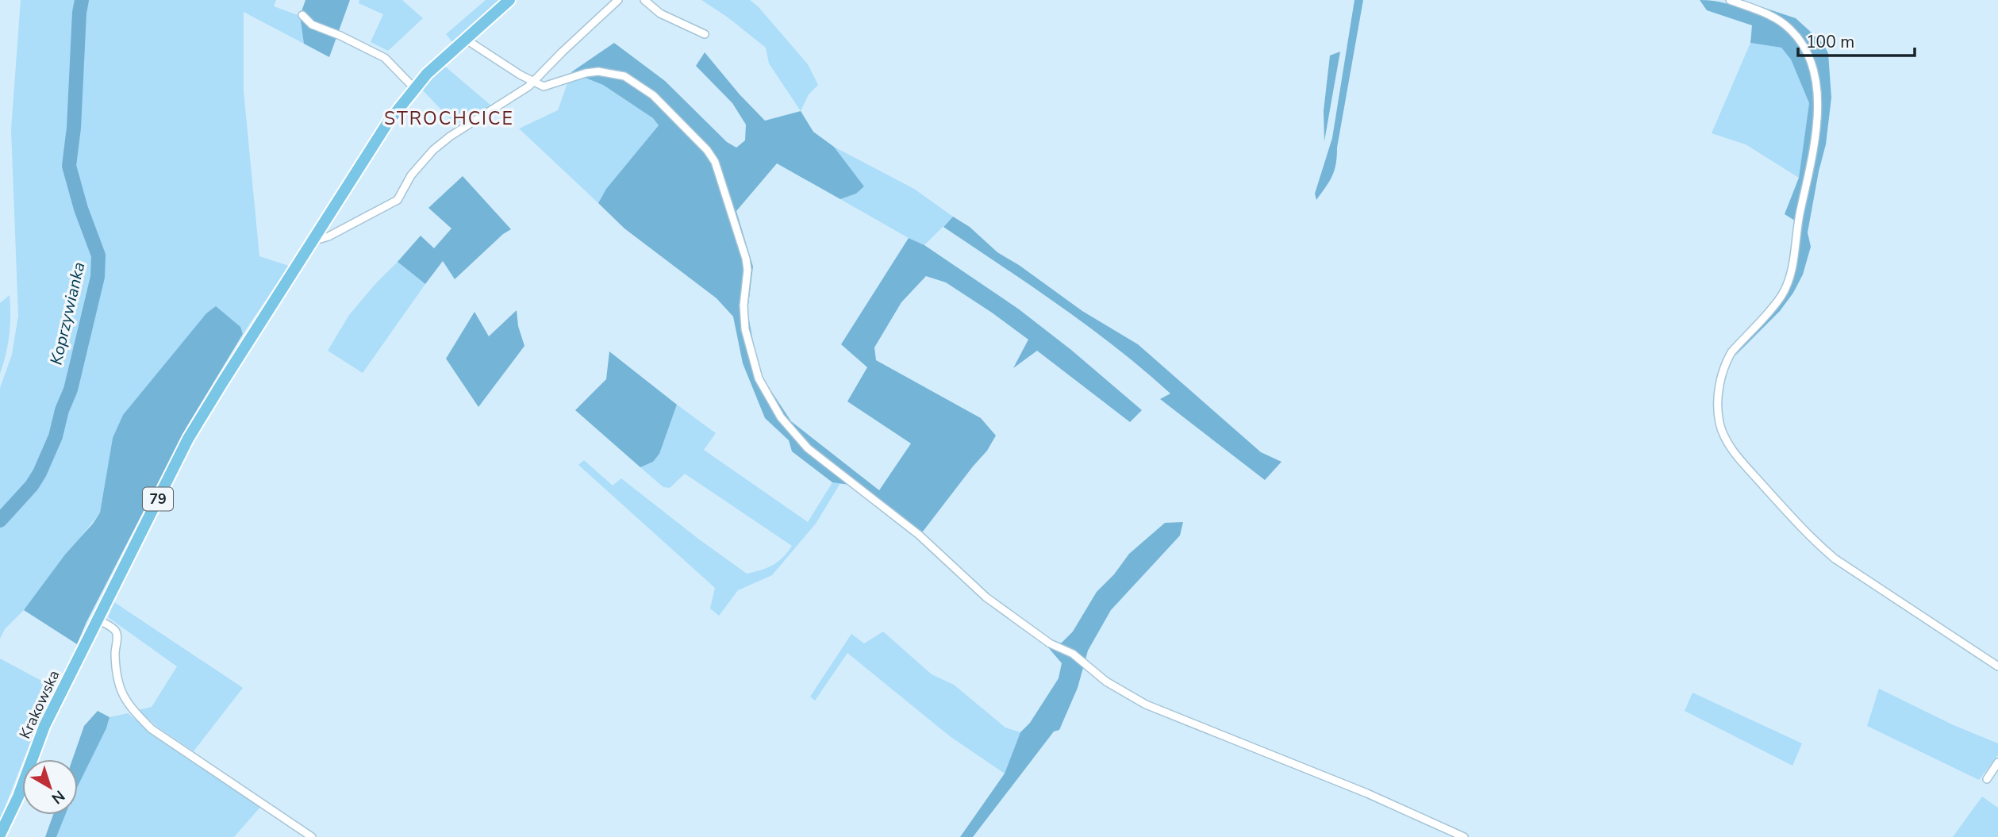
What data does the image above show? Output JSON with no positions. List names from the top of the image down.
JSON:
{
  "streets": {
    "main road": ["79", "Krakowska"]
  },
  "crossings": [
    ["79", "Krakowska"]
  ],
  "districts": ["STROCHCICE"],
  "water": ["Koprzywianka"],
  "scale_bar": "100 m",
  "north": "bottom right"
}
